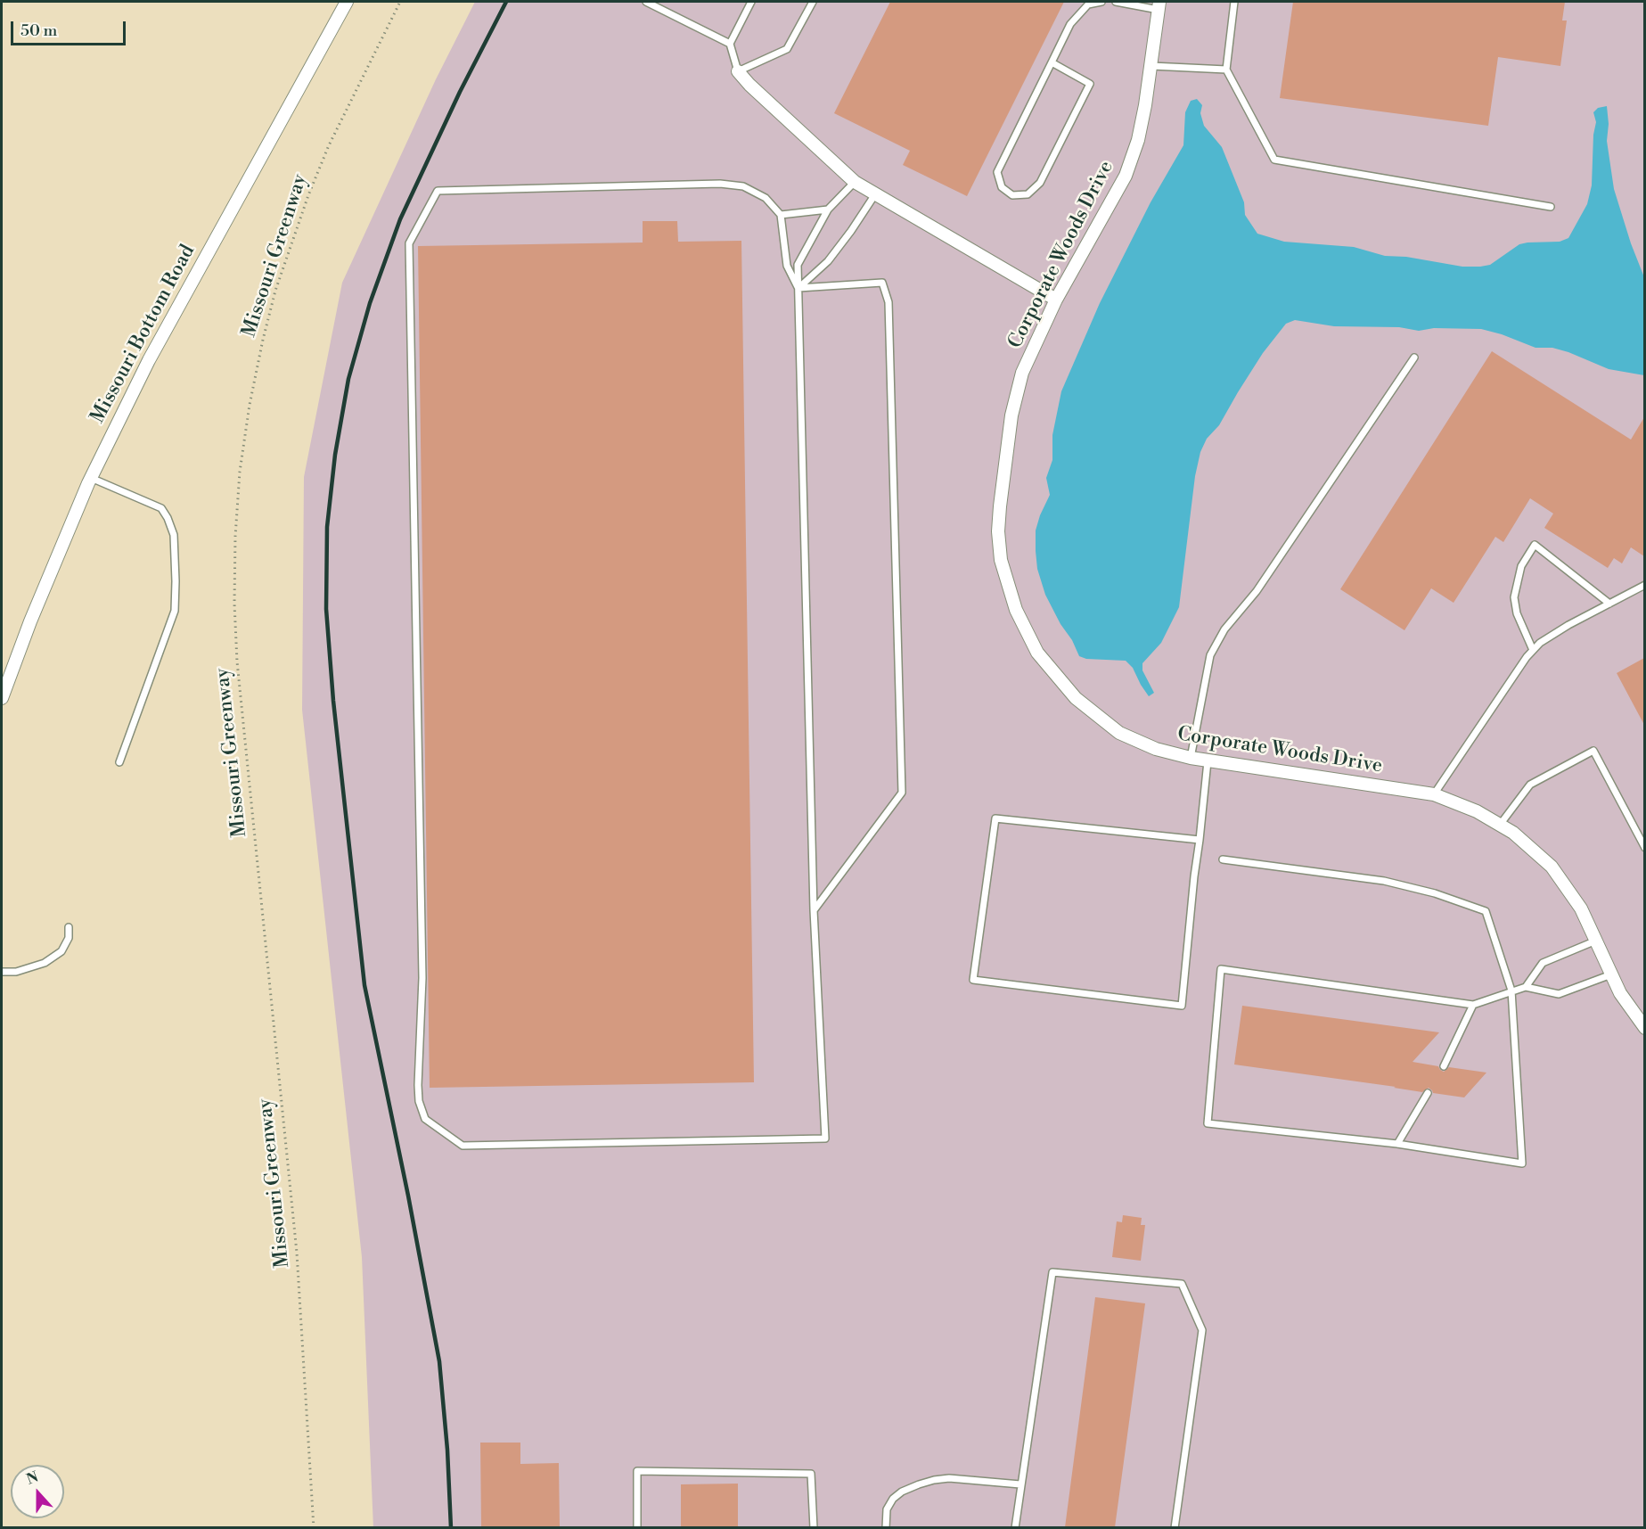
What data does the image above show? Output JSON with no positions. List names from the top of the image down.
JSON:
{
  "streets": {
    "street": ["Corporate Woods Drive", "Missouri Bottom Road"],
    "path": ["Missouri Greenway"]
  },
  "scale_bar": "50 m",
  "north": "top"
}
